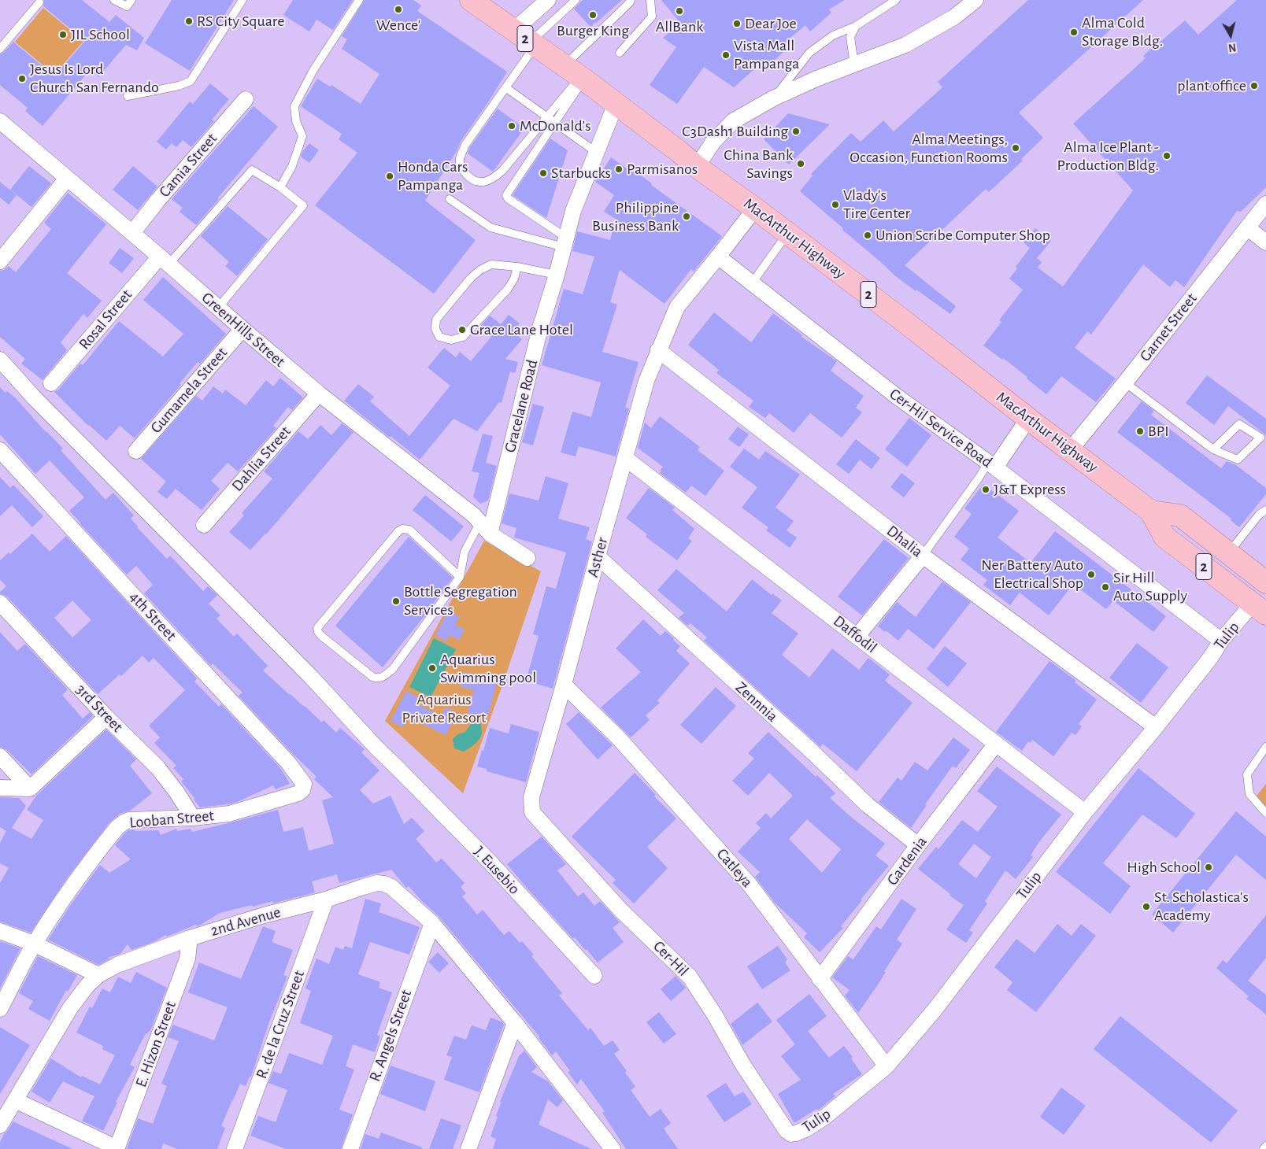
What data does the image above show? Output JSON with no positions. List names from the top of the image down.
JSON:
{
  "streets": {
    "highway": ["2", "MacArthur Highway"],
    "street": [
      "Camia Street",
      "Rosal Street",
      "Garnet Street",
      "GreenHills Street",
      "Gumamela Street",
      "Gracelane Road",
      "Cer-Hil Service Road",
      "Dahlia Street",
      "Dhalia",
      "Asther",
      "4th Street",
      "Daffodil",
      "Tulip",
      "Zennnia",
      "3rd Street",
      "Looban Street",
      "Gardenia",
      "Catleya",
      "J. Eusebio",
      "2nd Avenue",
      "Cer-Hil",
      "R. de la Cruz Street",
      "R. Angels Street",
      "E. Hizon Street"
    ]
  },
  "crossings": [
    ["Camia Street", "GreenHills Street"],
    ["MacArthur Highway", "Garnet Street"],
    ["MacArthur Highway", "Gracelane Road"],
    ["MacArthur Highway", "Asther"],
    ["MacArthur Highway", "Tulip"],
    ["Rosal Street", "GreenHills Street"],
    ["GreenHills Street", "Gumamela Street"],
    ["GreenHills Street", "Gracelane Road"],
    ["GreenHills Street", "Dahlia Street"],
    ["Cer-Hil Service Road", "Asther"],
    ["Cer-Hil Service Road", "Tulip"],
    ["Dhalia", "Asther"],
    ["Dhalia", "Tulip"],
    ["Asther", "Daffodil"],
    ["Asther", "Zennnia"],
    ["Asther", "Catleya"],
    ["Asther", "Cer-Hil"],
    ["4th Street", "Looban Street"],
    ["Daffodil", "Tulip"],
    ["Daffodil", "Gardenia"],
    ["Tulip", "Catleya"],
    ["Tulip", "Cer-Hil"],
    ["Zennnia", "Gardenia"],
    ["3rd Street", "Looban Street"],
    ["Gardenia", "Catleya"],
    ["2nd Avenue", "R. de la Cruz Street"],
    ["2nd Avenue", "R. Angels Street"],
    ["2nd Avenue", "E. Hizon Street"]
  ],
  "parks": ["Aquarius Private Resort"],
  "places": [
    "Wence'",
    "AllBank",
    "Burger King",
    "RS City Square",
    "Dear Joe",
    "Alma Cold Storage Bldg.",
    "JIL School",
    "Vista Mall Pampanga",
    "Jesus Is Lord Church San Fernando",
    "plant office",
    "McDonald's",
    "C3Dash1 Building",
    "Alma Meetings, Occasion, Function Rooms",
    "Alma Ice Plant - Production Bldg.",
    "China Bank Savings",
    "Parmisanos",
    "Starbucks",
    "Honda Cars Pampanga",
    "Vlady's Tire Center",
    "Philippine Business Bank",
    "Union Scribe Computer Shop",
    "Grace Lane Hotel",
    "BPI",
    "J&T Express",
    "Ner Battery Auto Electrical Shop",
    "Sir Hill Auto Supply",
    "Bottle Segregation Services",
    "Aquarius Swimming pool",
    "High School",
    "St. Scholastica's Academy"
  ],
  "north": "bottom"
}
